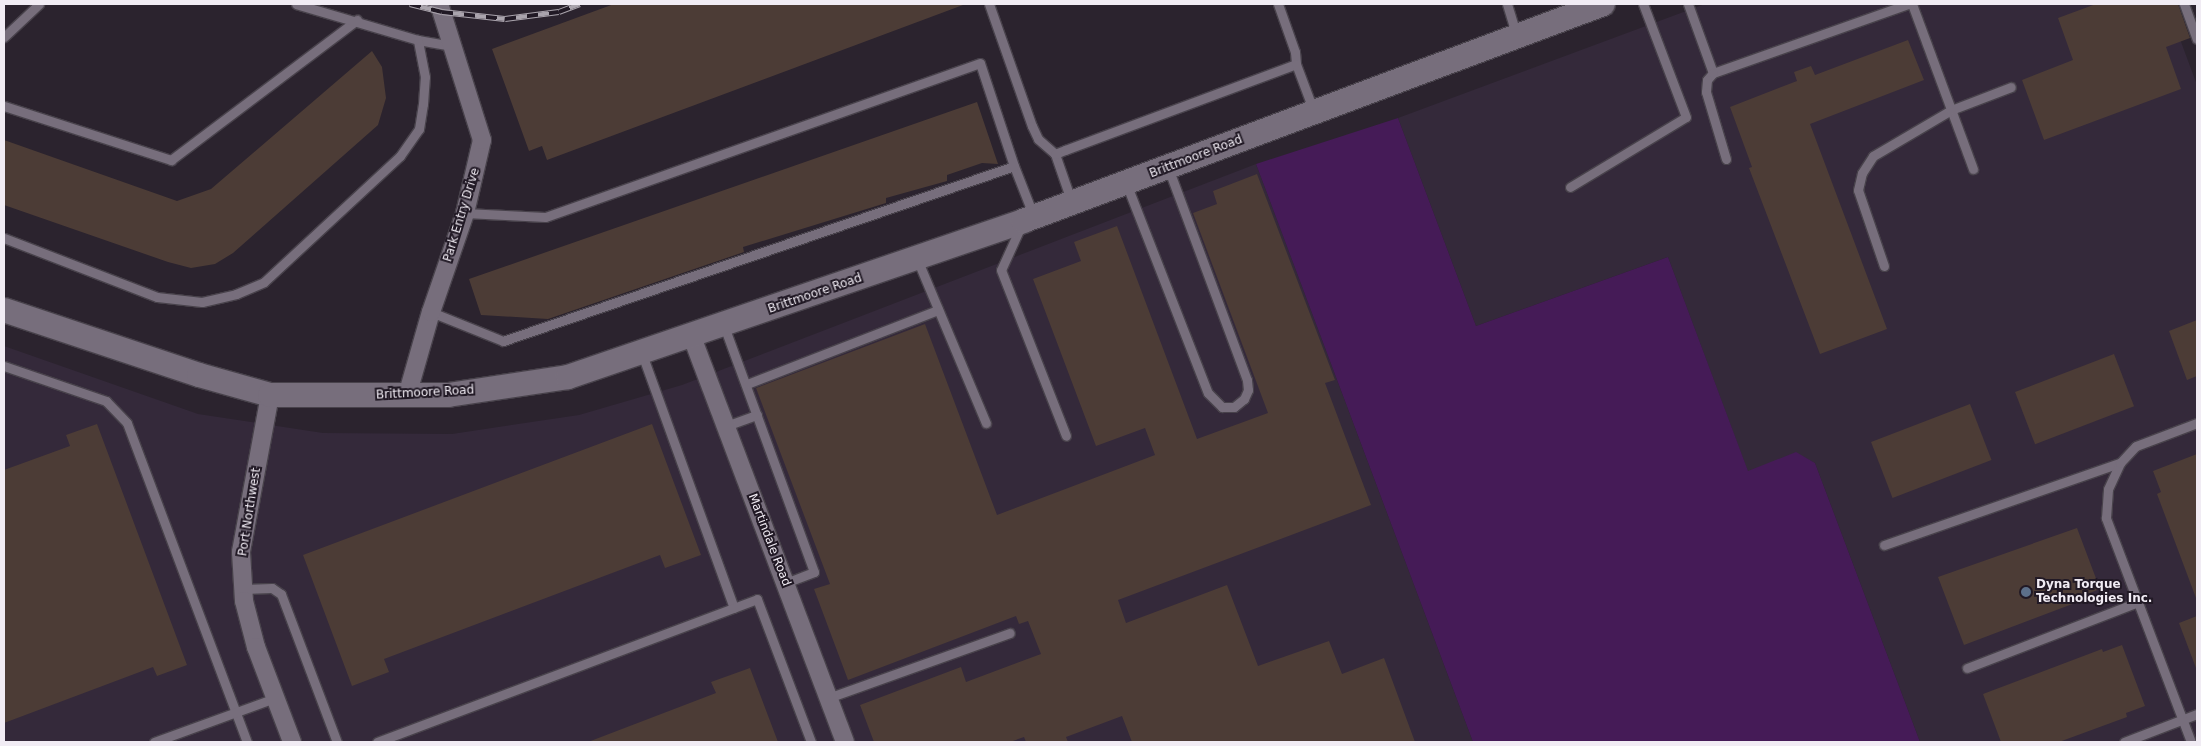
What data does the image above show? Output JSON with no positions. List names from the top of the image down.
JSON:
{
  "streets": {
    "main road": ["Brittmoore Road"],
    "street": ["Park Entry Drive", "Port Northwest", "Martindale Road"]
  },
  "crossings": [
    ["Brittmoore Road", "Park Entry Drive"],
    ["Brittmoore Road", "Port Northwest"],
    ["Brittmoore Road", "Martindale Road"]
  ],
  "places": ["Dyna Torque Technologies Inc."]
}
